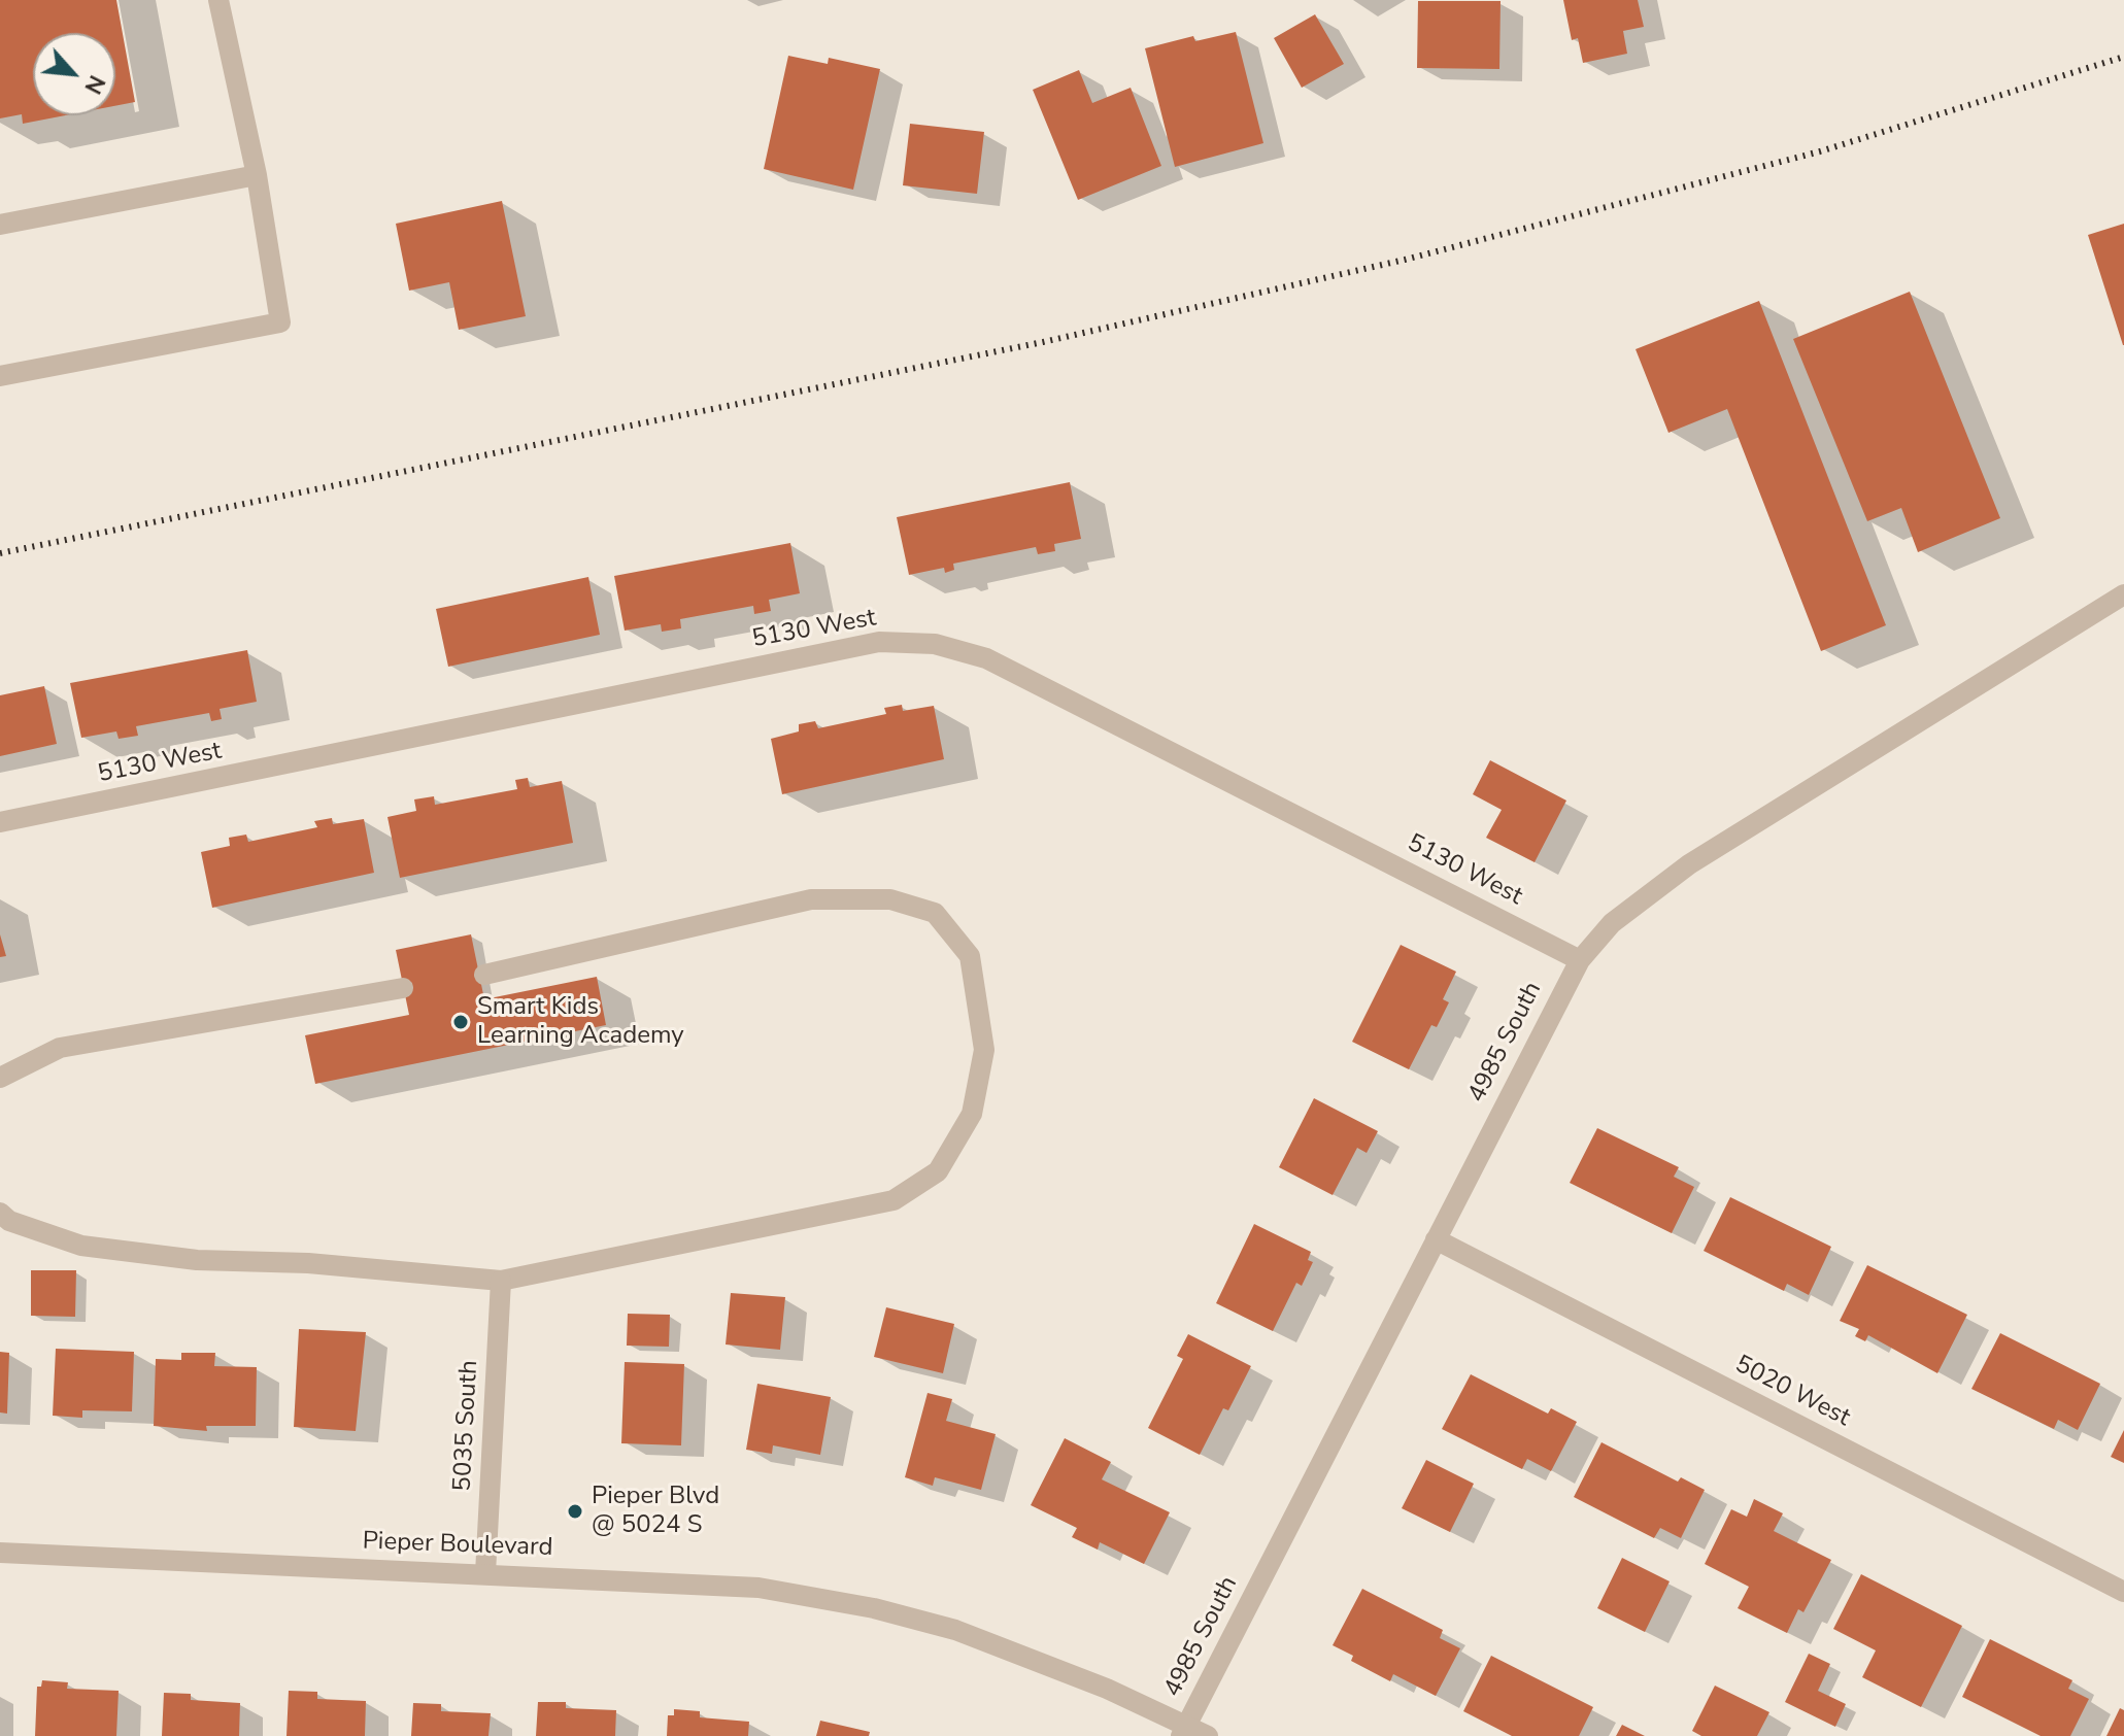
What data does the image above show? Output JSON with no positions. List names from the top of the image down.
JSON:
{
  "streets": {
    "street": [
      "5130 West",
      "4985 South",
      "5020 West",
      "5035 South",
      "Pieper Boulevard"
    ]
  },
  "crossings": [
    ["5130 West", "4985 South"],
    ["4985 South", "5020 West"],
    ["4985 South", "Pieper Boulevard"],
    ["5035 South", "Pieper Boulevard"]
  ],
  "places": ["Smart Kids Learning Academy", "Pieper Blvd @ 5024 S"],
  "north": "bottom right"
}
